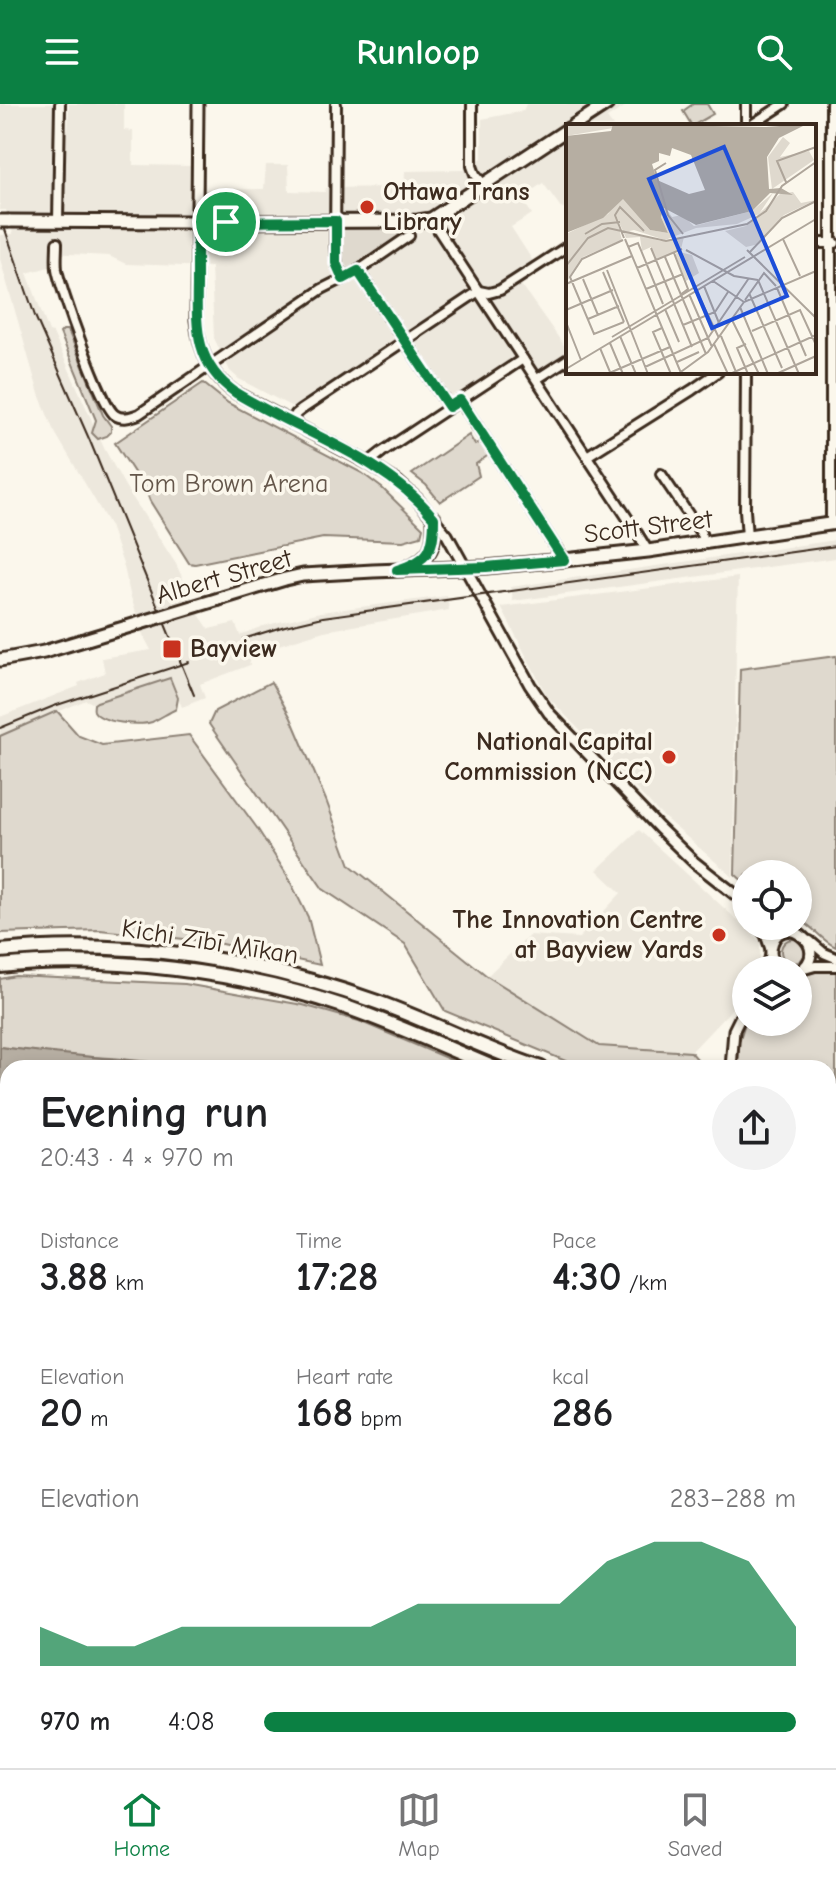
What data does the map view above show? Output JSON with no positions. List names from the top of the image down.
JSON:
{
  "streets": {
    "highway": ["Kichi Zībī Mīkan"],
    "main road": ["Scott Street", "Albert Street"]
  },
  "crossings": [
    ["Scott Street", "Albert Street"]
  ],
  "parks": ["Tom Brown Arena"],
  "places": {
    "other": ["Ottawa Trans Library", "National Capital Commission (NCC)", "The Innovation Centre at Bayview Yards"],
    "transit": ["Bayview"]
  },
  "page": {
    "header": "Runloop",
    "heading": ["Evening run", "20:43 · 4 × 970 m"],
    "stats": [
      ["Distance", "3.88 km"],
      ["Time", "17:28"],
      ["Pace", "4:30 /km"],
      ["Elevation", "20 m"],
      ["Heart rate", "168 bpm"],
      ["kcal", "286"]
    ],
    "chart": ["Elevation", "283–288 m"],
    "list": [
      {
        "name": "970 m",
        "note": "4:08"
      }
    ],
    "tabs": ["Home", "Map", "Saved"]
  }
}
